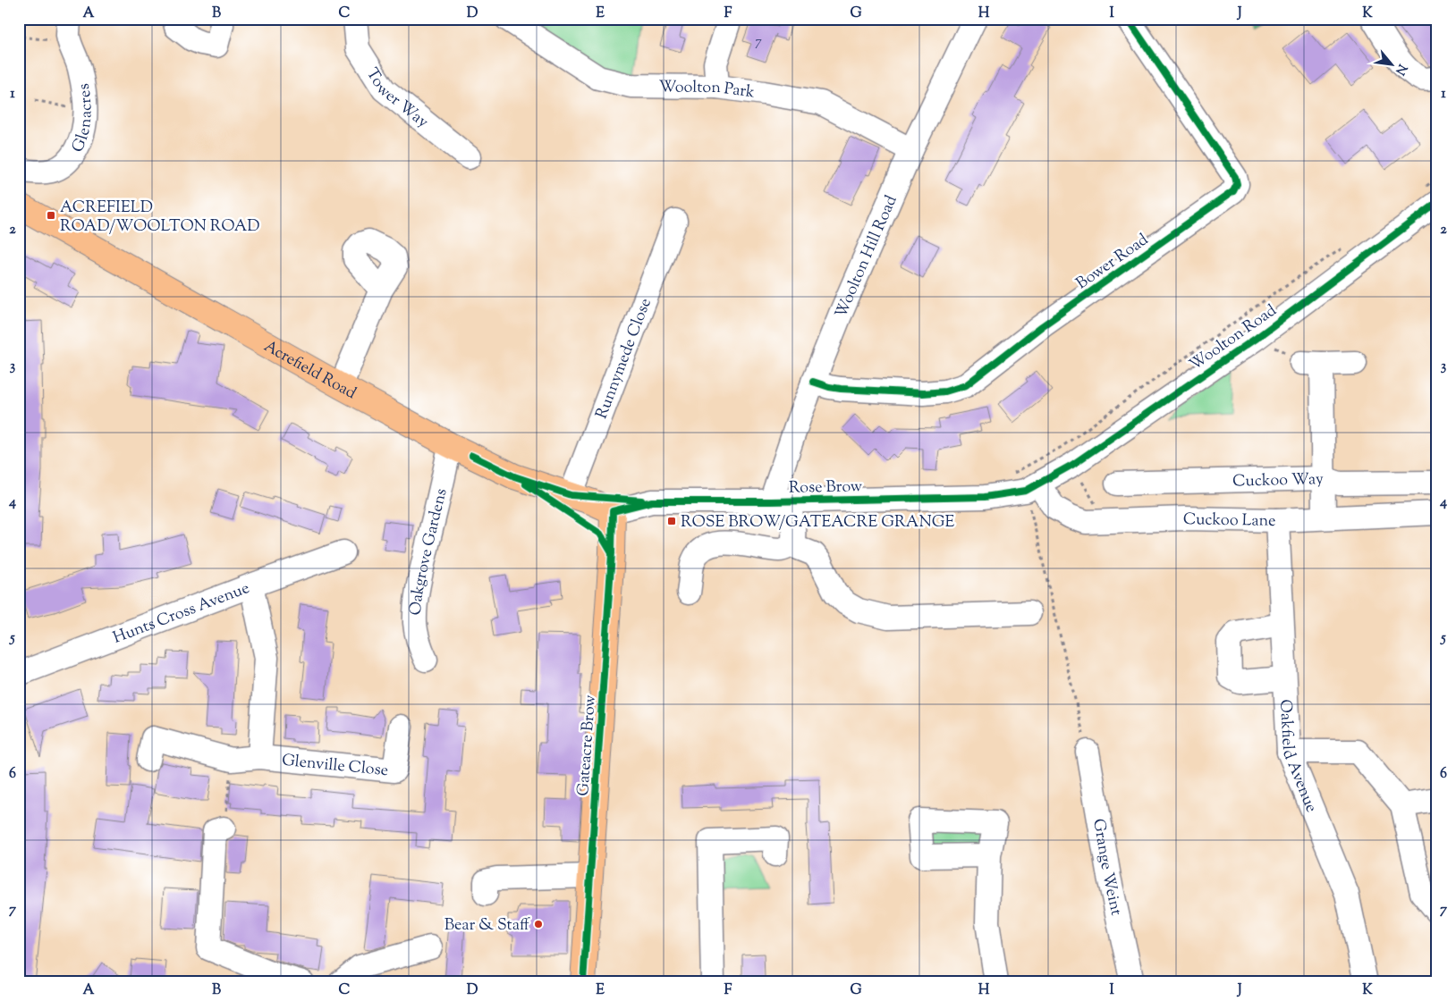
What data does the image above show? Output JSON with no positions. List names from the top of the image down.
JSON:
{
  "streets": {
    "main road": ["Acrefield Road", "Gateacre Brow"],
    "street": [
      "Woolton Park",
      "Tower Way",
      "Glenacres",
      "Woolton Hill Road",
      "Bower Road",
      "Woolton Road",
      "Runnymede Close",
      "Cuckoo Way",
      "Rose Brow",
      "Cuckoo Lane",
      "Oakgrove Gardens",
      "Hunts Cross Avenue",
      "Oakfield Avenue",
      "Glenville Close",
      "Grange Weint"
    ]
  },
  "crossings": [
    ["Woolton Park", "Woolton Hill Road"],
    ["Woolton Hill Road", "Bower Road"],
    ["Woolton Hill Road", "Rose Brow"],
    ["Woolton Road", "Rose Brow"],
    ["Woolton Road", "Cuckoo Lane"],
    ["Runnymede Close", "Acrefield Road"],
    ["Acrefield Road", "Rose Brow"],
    ["Acrefield Road", "Oakgrove Gardens"],
    ["Acrefield Road", "Gateacre Brow"],
    ["Rose Brow", "Cuckoo Lane"],
    ["Rose Brow", "Gateacre Brow"],
    ["Cuckoo Lane", "Oakfield Avenue"],
    ["Hunts Cross Avenue", "Glenville Close"]
  ],
  "places": {
    "transit": ["ACREFIELD ROAD/WOOLTON ROAD", "ROSE BROW/GATEACRE GRANGE"],
    "other": ["Bear & Staff"]
  },
  "house_numbers": ["7"],
  "north": "bottom right",
  "grid": {
    "columns": [
      "A",
      "B",
      "C",
      "D",
      "E",
      "F",
      "G",
      "H",
      "I",
      "J",
      "K"
    ],
    "rows": [
      "1",
      "2",
      "3",
      "4",
      "5",
      "6",
      "7"
    ]
  }
}
